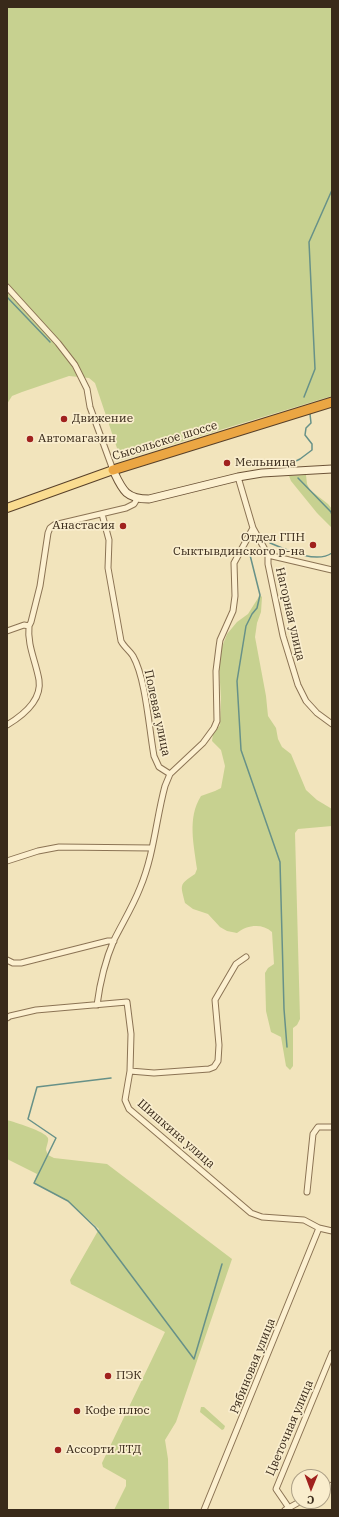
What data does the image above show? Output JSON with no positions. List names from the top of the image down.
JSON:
{
  "streets": {
    "highway": ["Сысольское шоссе"],
    "street": [
      "Нагорная улица",
      "Полевая улица",
      "Шишкина улица",
      "Рябиновая улица",
      "Цветочная улица"
    ]
  },
  "crossings": [
    ["Нагорная улица", "Полевая улица"],
    ["Полевая улица", "Шишкина улица"],
    ["Шишкина улица", "Рябиновая улица"]
  ],
  "places": [
    "Движение",
    "Автомагазин",
    "Мельница",
    "Анастасия",
    "Отдел ГПН Сыктывдинского р-на",
    "ПЭК",
    "Кофе плюс",
    "Ассорти ЛТД"
  ],
  "north": "bottom"
}
